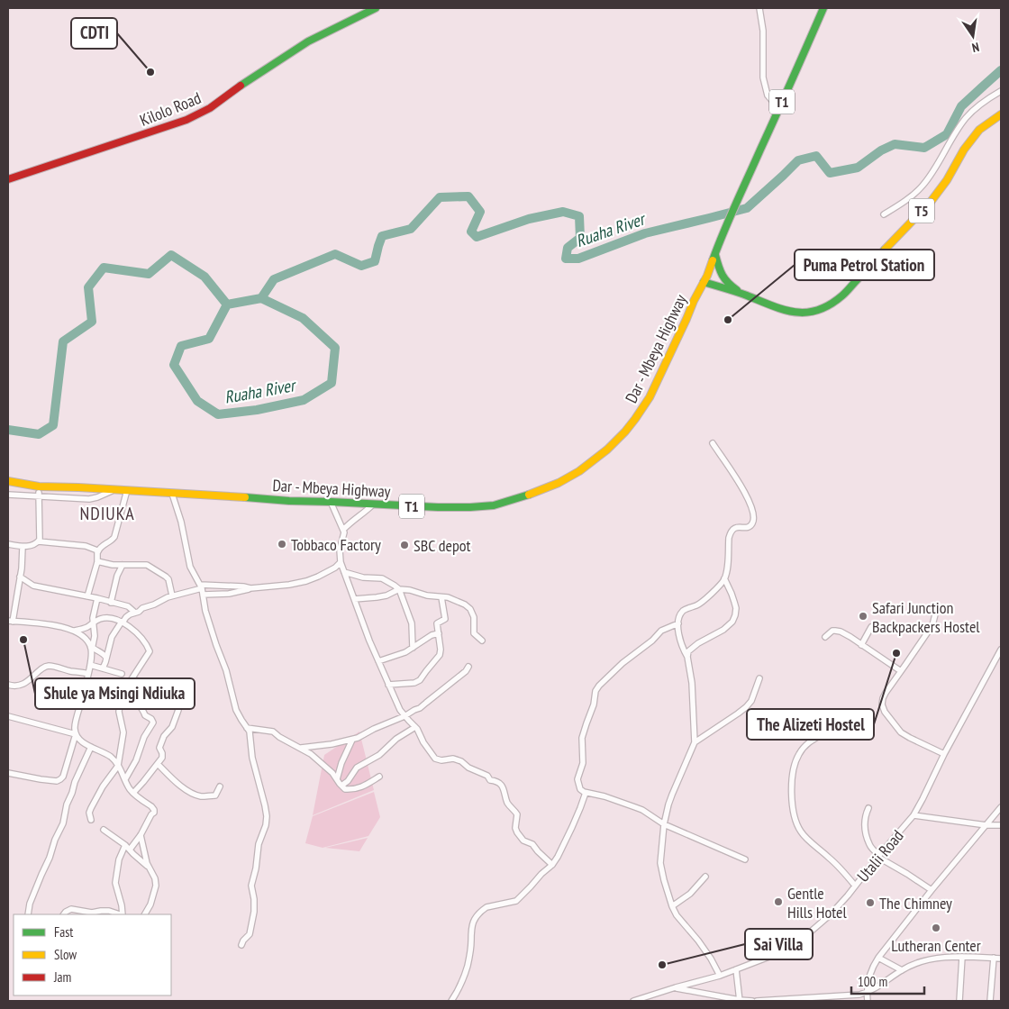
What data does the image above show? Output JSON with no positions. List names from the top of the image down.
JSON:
{
  "streets": {
    "main road": [
      "T1",
      "Kilolo Road",
      "T5",
      "Dar - Mbeya Highway"
    ],
    "street": ["Utalii Road"]
  },
  "crossings": [
    ["T1", "T5"],
    ["T1", "Dar - Mbeya Highway"],
    ["T5", "Dar - Mbeya Highway"]
  ],
  "districts": ["NDIUKA"],
  "water": ["Ruaha River"],
  "places": [
    "CDTI",
    "Puma Petrol Station",
    "Tobbaco Factory",
    "SBC depot",
    "Safari Junction Backpackers Hostel",
    "Shule ya Msingi Ndiuka",
    "The Alizeti Hostel",
    "Gentle Hills Hotel",
    "The Chimney",
    "Lutheran Center",
    "Sai Villa"
  ],
  "legend": ["Fast", "Slow", "Jam"],
  "scale_bar": "100 m",
  "north": "bottom"
}
